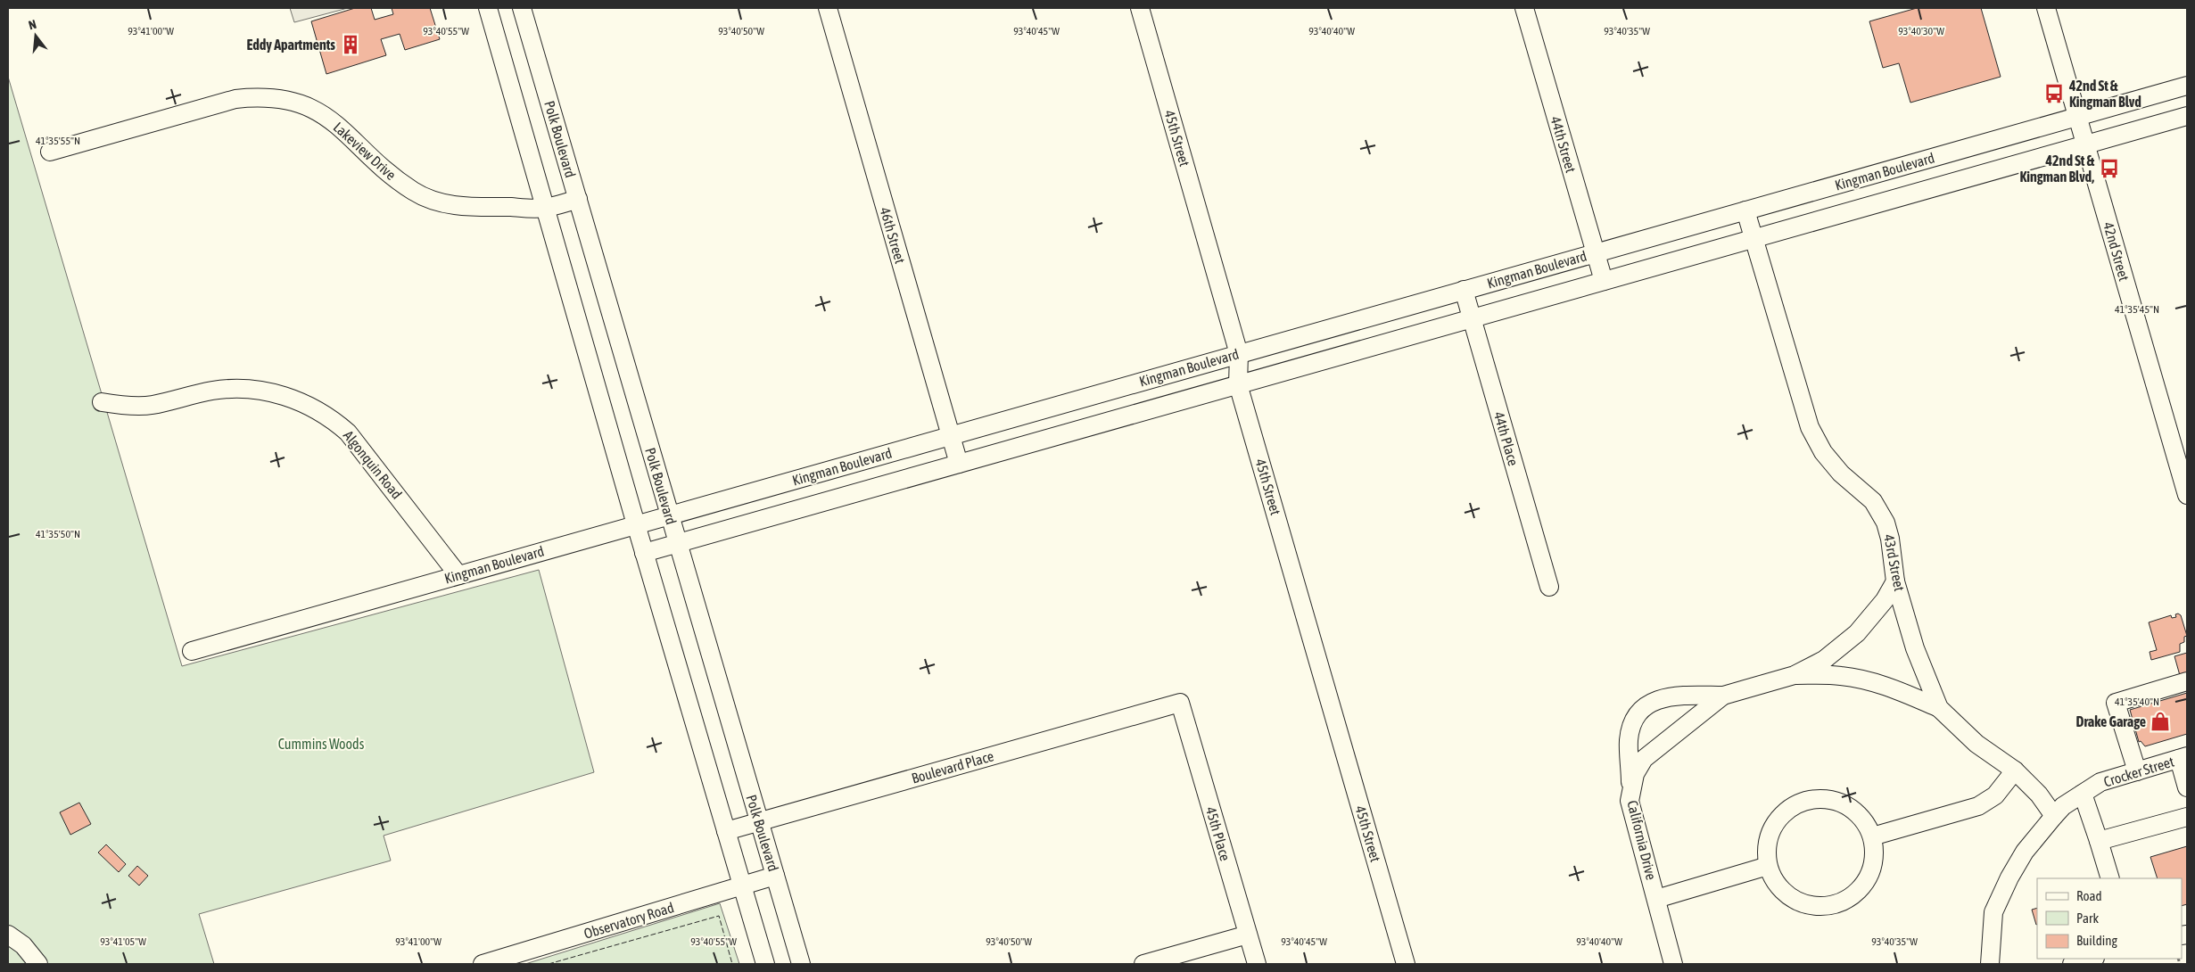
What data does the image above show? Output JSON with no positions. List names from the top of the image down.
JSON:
{
  "streets": {
    "street": [
      "45th Street",
      "Polk Boulevard",
      "44th Street",
      "Lakeview Drive",
      "Kingman Boulevard",
      "46th Street",
      "42nd Street",
      "44th Place",
      "Algonquin Road",
      "43rd Street",
      "Boulevard Place",
      "Crocker Street",
      "45th Place",
      "California Drive",
      "Observatory Road"
    ]
  },
  "crossings": [
    ["45th Street", "Kingman Boulevard"],
    ["Polk Boulevard", "Lakeview Drive"],
    ["Polk Boulevard", "Kingman Boulevard"],
    ["Polk Boulevard", "Boulevard Place"],
    ["Polk Boulevard", "Observatory Road"],
    ["44th Street", "Kingman Boulevard"],
    ["Kingman Boulevard", "46th Street"],
    ["Kingman Boulevard", "42nd Street"],
    ["Kingman Boulevard", "44th Place"],
    ["Kingman Boulevard", "Algonquin Road"],
    ["Kingman Boulevard", "43rd Street"],
    ["43rd Street", "Crocker Street"],
    ["43rd Street", "California Drive"],
    ["Boulevard Place", "45th Place"]
  ],
  "parks": ["Cummins Woods"],
  "places": {
    "building": ["Eddy Apartments"],
    "bus stop": ["42nd St & Kingman Blvd", "42nd St & Kingman Blvd,"],
    "shop": ["Drake Garage"]
  },
  "legend": ["Road", "Park", "Building"],
  "north": "top",
  "coordinates": [
    "93°41'00\"W",
    "93°40'55\"W",
    "93°40'50\"W",
    "93°40'45\"W",
    "93°40'40\"W",
    "93°40'35\"W",
    "93°40'30\"W",
    "41°35'55\"N",
    "41°35'45\"N",
    "41°35'50\"N",
    "41°35'40\"N",
    "93°41'05\"W"
  ]
}
